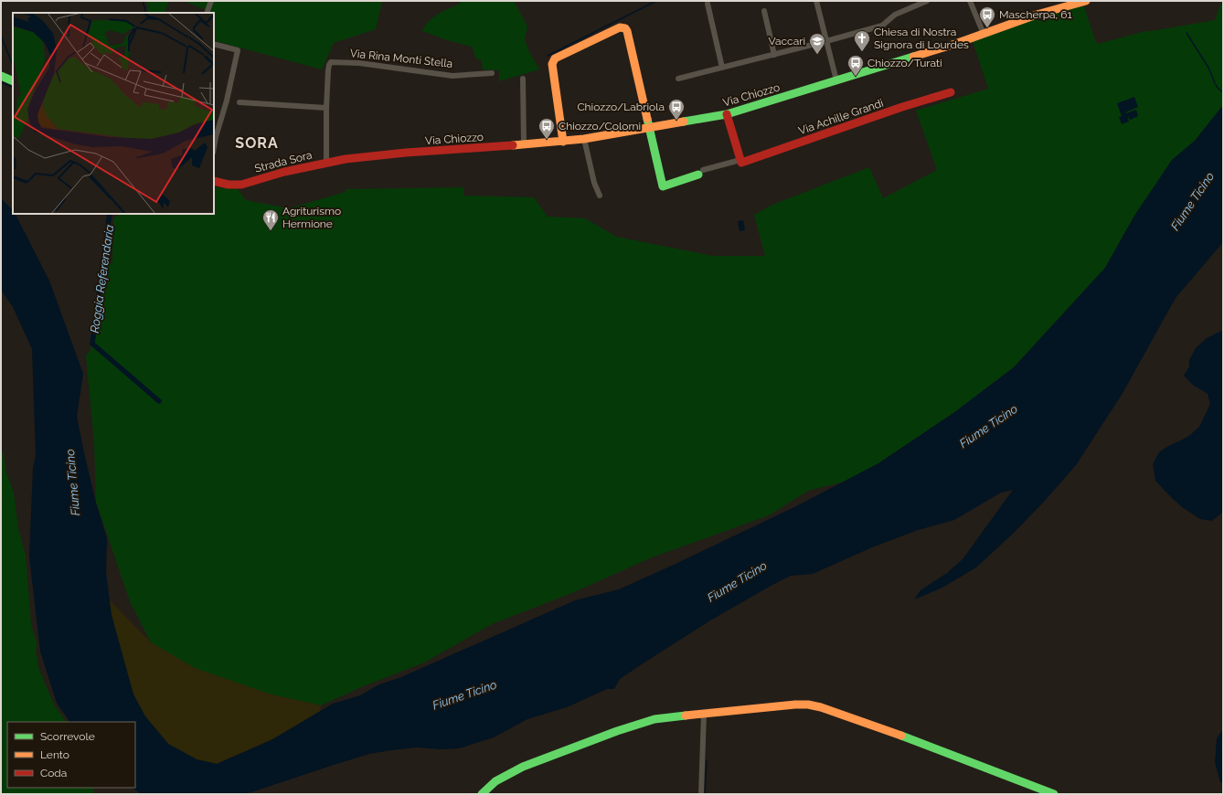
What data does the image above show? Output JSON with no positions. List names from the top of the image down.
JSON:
{
  "streets": {
    "street": [
      "Via Rina Monti Stella",
      "Via Chiozzo",
      "Via Achille Grandi",
      "Strada Sora"
    ]
  },
  "crossings": [
    ["Via Rina Monti Stella", "Strada Sora"],
    ["Via Chiozzo", "Strada Sora"]
  ],
  "districts": ["SORA"],
  "water": ["Fiume Ticino", "Roggia Referendaria"],
  "places": {
    "bus stop": [
      "Mascherpa, 61",
      "Chiozzo/Turati",
      "Chiozzo/Labriola",
      "Chiozzo/Colorni"
    ],
    "church": ["Chiesa di Nostra Signora di Lourdes"],
    "school or university": ["Vaccari"],
    "restaurant": ["Agriturismo Hermione"]
  },
  "legend": ["Scorrevole", "Lento", "Coda"]
}
